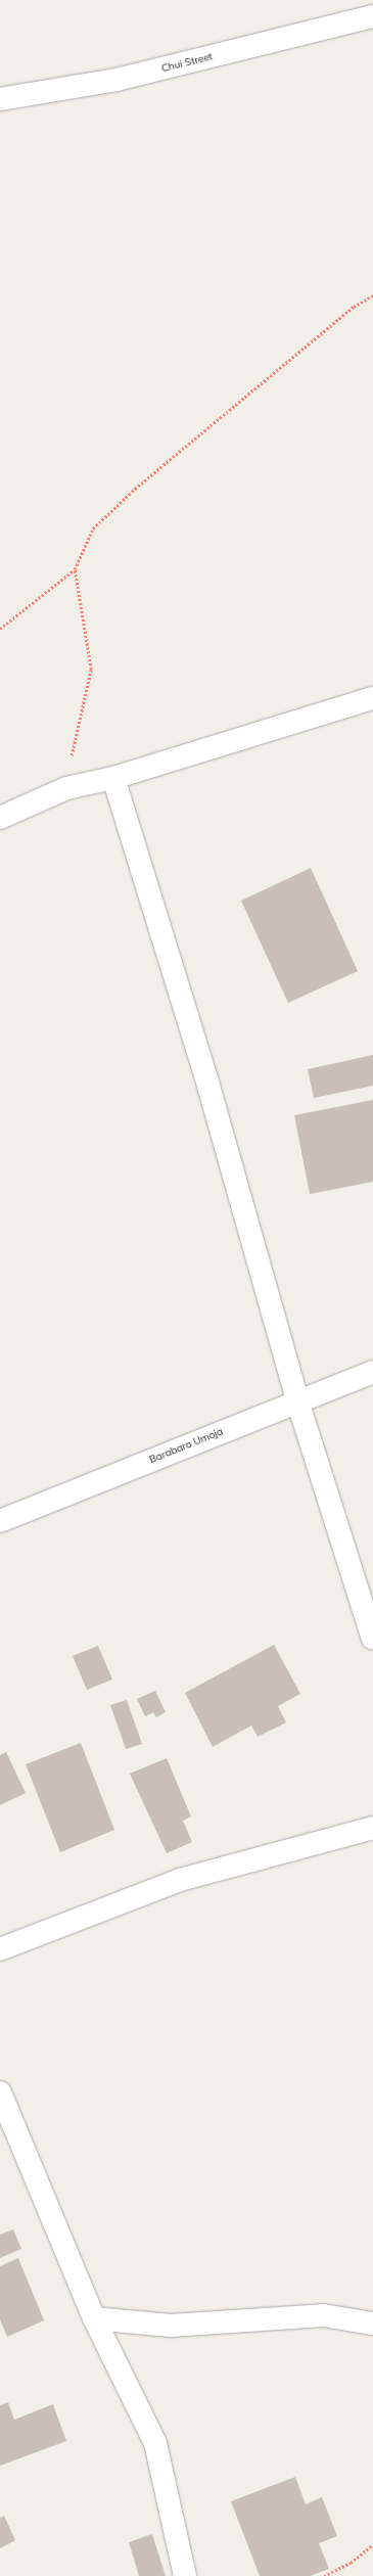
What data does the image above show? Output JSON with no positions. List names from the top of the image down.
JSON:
{
  "streets": {
    "street": ["Chui Street", "Barabara Umoja"]
  }
}
